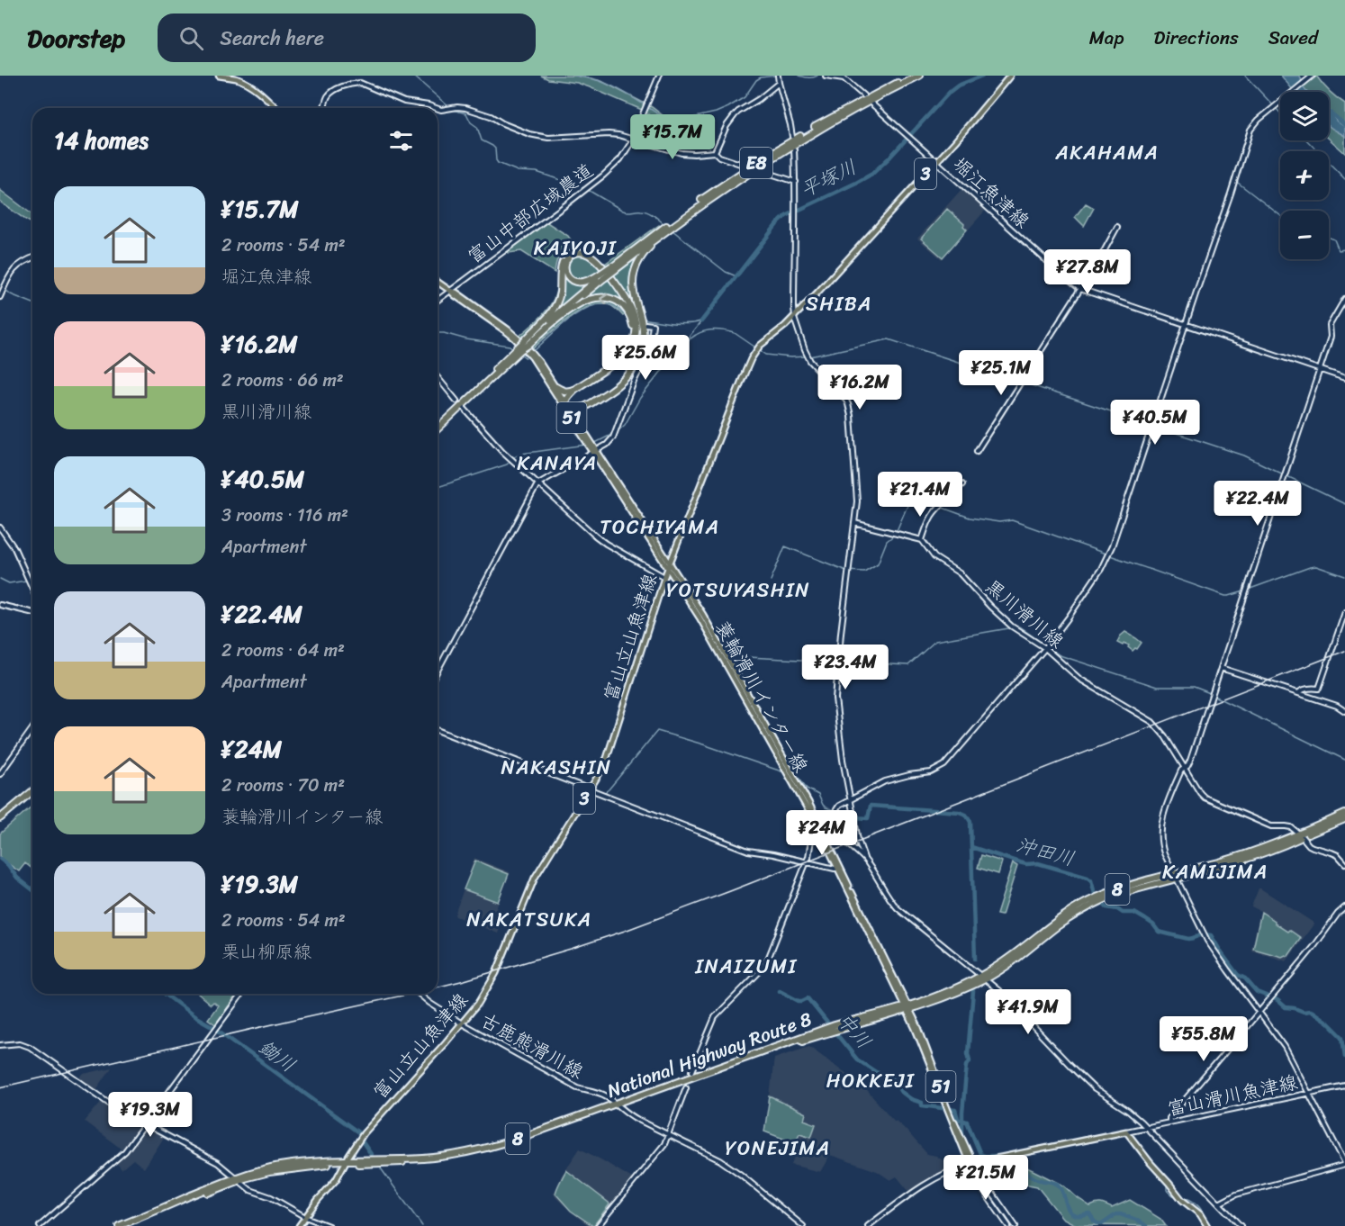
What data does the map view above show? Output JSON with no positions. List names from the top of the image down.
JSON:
{
  "streets": {
    "highway": ["E8", "8", "National Highway Route 8"],
    "main road": [
      "3",
      "51",
      "富山立山魚津線",
      "蓑輪滑川インター線"
    ],
    "street": [
      "堀江魚津線",
      "富山中部広域農道",
      "黒川滑川線",
      "古鹿熊滑川線",
      "富山滑川魚津線"
    ]
  },
  "crossings": [
    ["堀江魚津線", "富山立山魚津線"],
    ["富山中部広域農道", "蓑輪滑川インター線"],
    ["黒川滑川線", "National Highway Route 8"],
    ["富山立山魚津線", "蓑輪滑川インター線"],
    ["富山立山魚津線", "古鹿熊滑川線"],
    ["富山立山魚津線", "National Highway Route 8"],
    ["蓑輪滑川インター線", "National Highway Route 8"],
    ["古鹿熊滑川線", "National Highway Route 8"]
  ],
  "districts": [
    "AKAHAMA",
    "KAIYOJI",
    "SHIBA",
    "KANAYA",
    "TOCHIYAMA",
    "YOTSUYASHIN",
    "NAKASHIN",
    "KAMIJIMA",
    "NAKATSUKA",
    "INAIZUMI",
    "HOKKEJI",
    "YONEJIMA"
  ],
  "water": [
    "平塚川",
    "沖田川",
    "中川",
    "鋤川"
  ],
  "page": {
    "header": "Doorstep",
    "search": "Search here",
    "nav": ["Map", "Directions", "Saved"],
    "map_buttons": ["+", "−"],
    "heading": "14 homes",
    "price": [
      "¥15.7M",
      "¥27.8M",
      "¥25.6M",
      "¥25.1M",
      "¥16.2M",
      "¥40.5M",
      "¥21.4M",
      "¥22.4M",
      "¥23.4M",
      "¥24M",
      "¥41.9M",
      "¥55.8M",
      "¥19.3M",
      "¥21.5M"
    ],
    "list": [
      {
        "name": "¥15.7M",
        "note": "2 rooms · 54 m² · 堀江魚津線"
      },
      {
        "name": "¥16.2M",
        "note": "2 rooms · 66 m² · 黒川滑川線"
      },
      {
        "name": "¥40.5M",
        "note": "3 rooms · 116 m² · Apartment"
      },
      {
        "name": "¥22.4M",
        "note": "2 rooms · 64 m² · Apartment"
      },
      {
        "name": "¥24M",
        "note": "2 rooms · 70 m² · 蓑輪滑川インター線"
      },
      {
        "name": "¥19.3M",
        "note": "2 rooms · 54 m² · 栗山柳原線"
      }
    ]
  }
}
